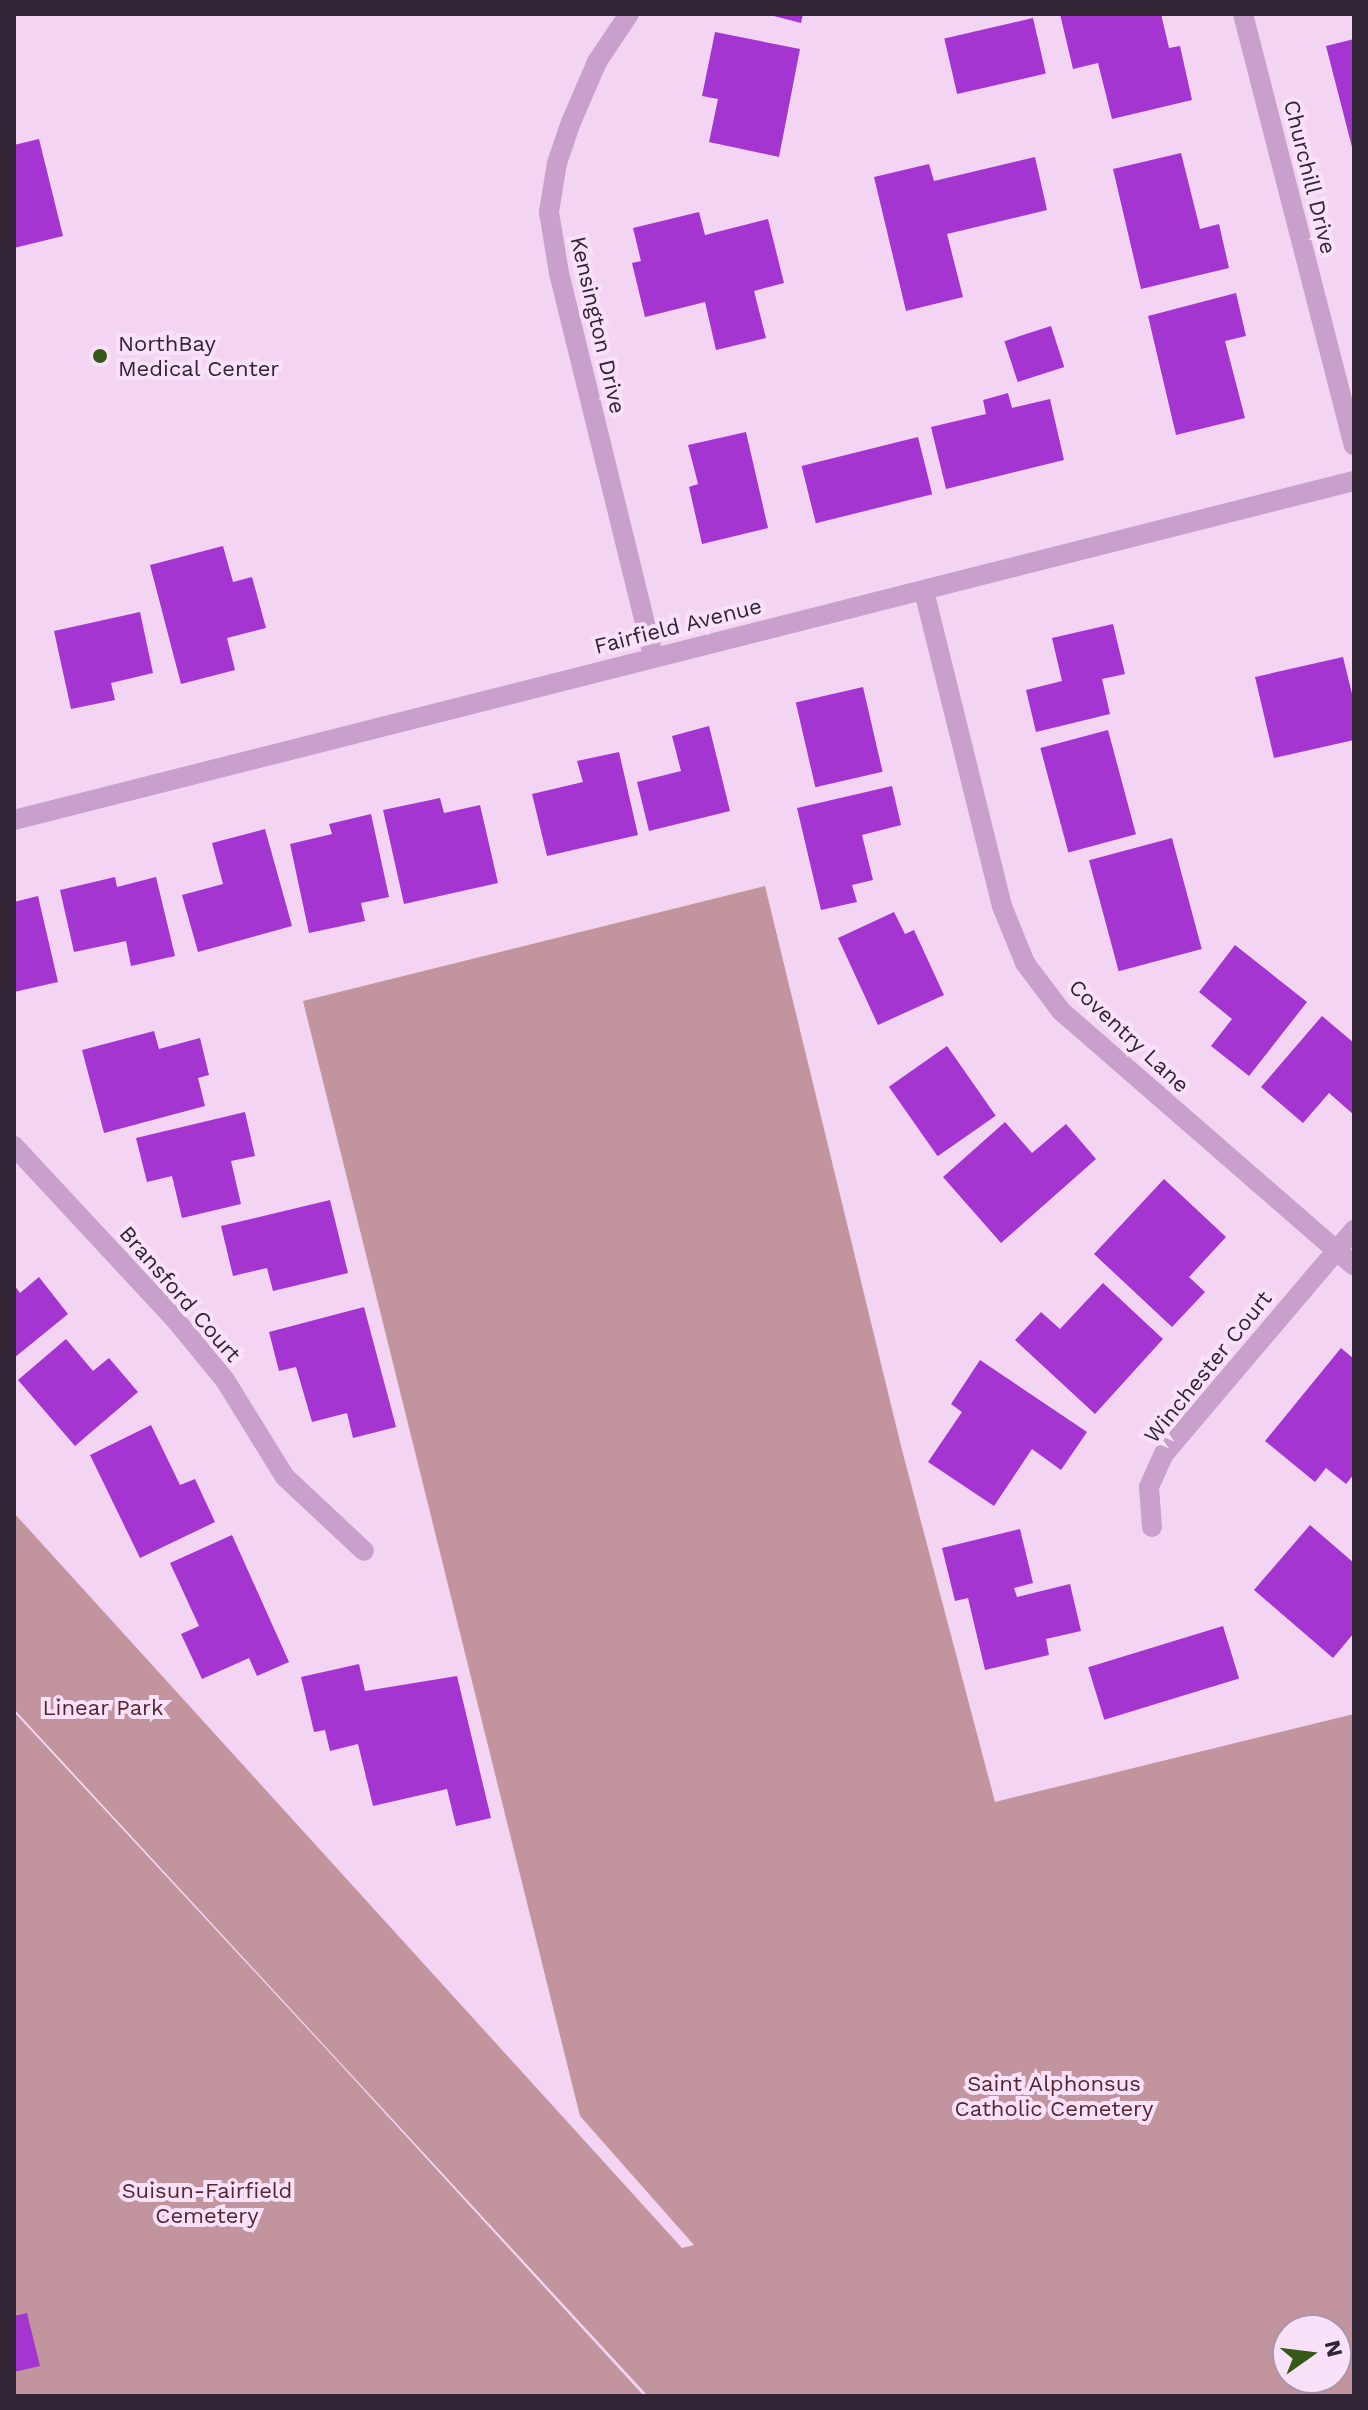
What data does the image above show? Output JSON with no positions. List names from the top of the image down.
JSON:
{
  "streets": {
    "street": [
      "Churchill Drive",
      "Kensington Drive",
      "Fairfield Avenue",
      "Coventry Lane",
      "Bransford Court",
      "Winchester Court"
    ]
  },
  "crossings": [
    ["Kensington Drive", "Fairfield Avenue"],
    ["Fairfield Avenue", "Coventry Lane"],
    ["Coventry Lane", "Winchester Court"]
  ],
  "parks": ["Linear Park", "Saint Alphonsus Catholic Cemetery", "Suisun-Fairfield Cemetery"],
  "places": ["NorthBay Medical Center"],
  "north": "right"
}
